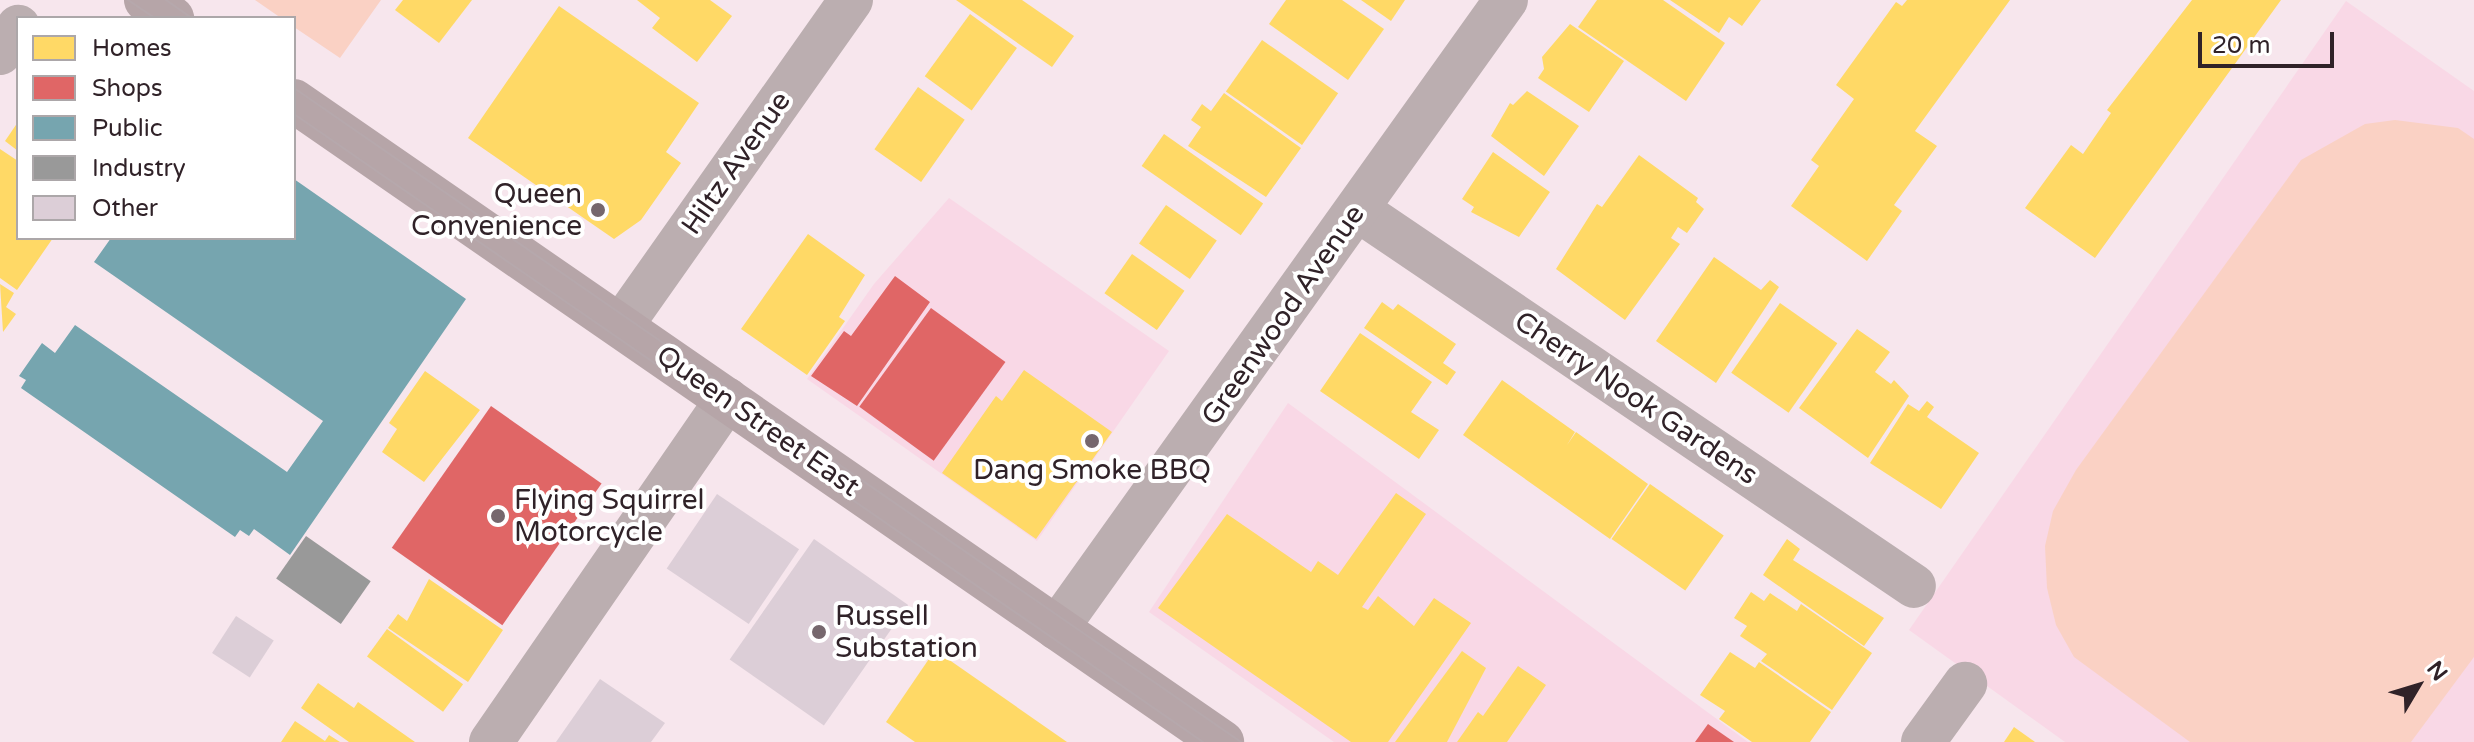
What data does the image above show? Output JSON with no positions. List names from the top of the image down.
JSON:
{
  "streets": {
    "main road": ["Queen Street East"],
    "street": ["Hiltz Avenue", "Greenwood Avenue", "Cherry Nook Gardens"]
  },
  "crossings": [
    ["Hiltz Avenue", "Queen Street East"],
    ["Greenwood Avenue", "Cherry Nook Gardens"],
    ["Greenwood Avenue", "Queen Street East"]
  ],
  "places": [
    "Queen Convenience",
    "Dang Smoke BBQ",
    "Flying Squirrel Motorcycle",
    "Russell Substation"
  ],
  "legend": [
    "Homes",
    "Shops",
    "Public",
    "Industry",
    "Other"
  ],
  "scale_bar": "20 m",
  "north": "top right"
}
